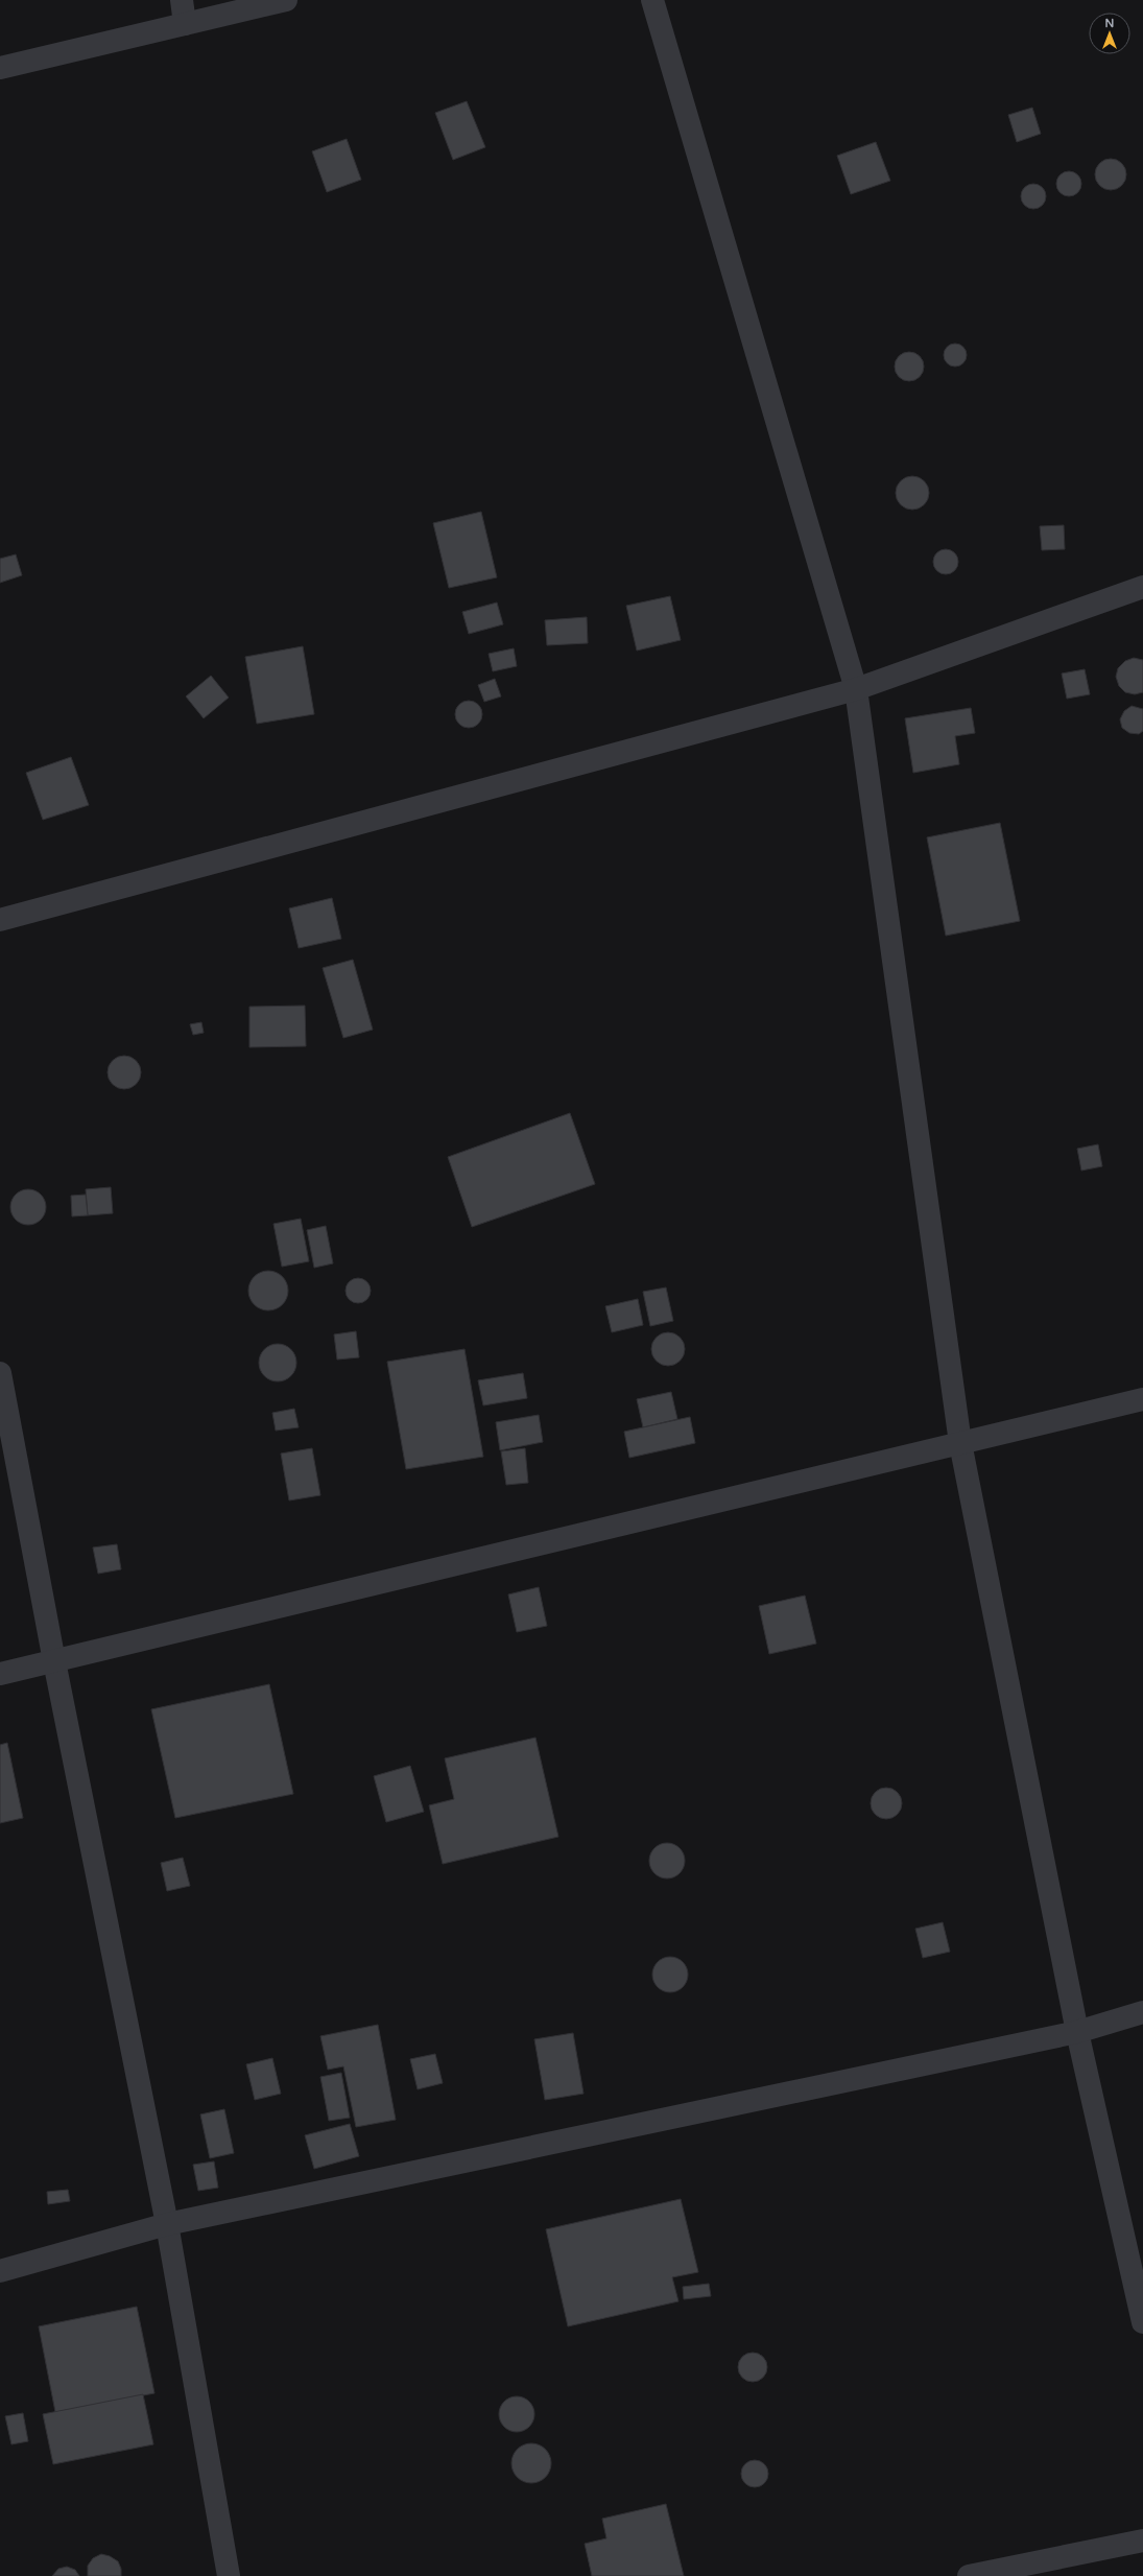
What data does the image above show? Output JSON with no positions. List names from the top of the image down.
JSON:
{
  "north": "top"
}
